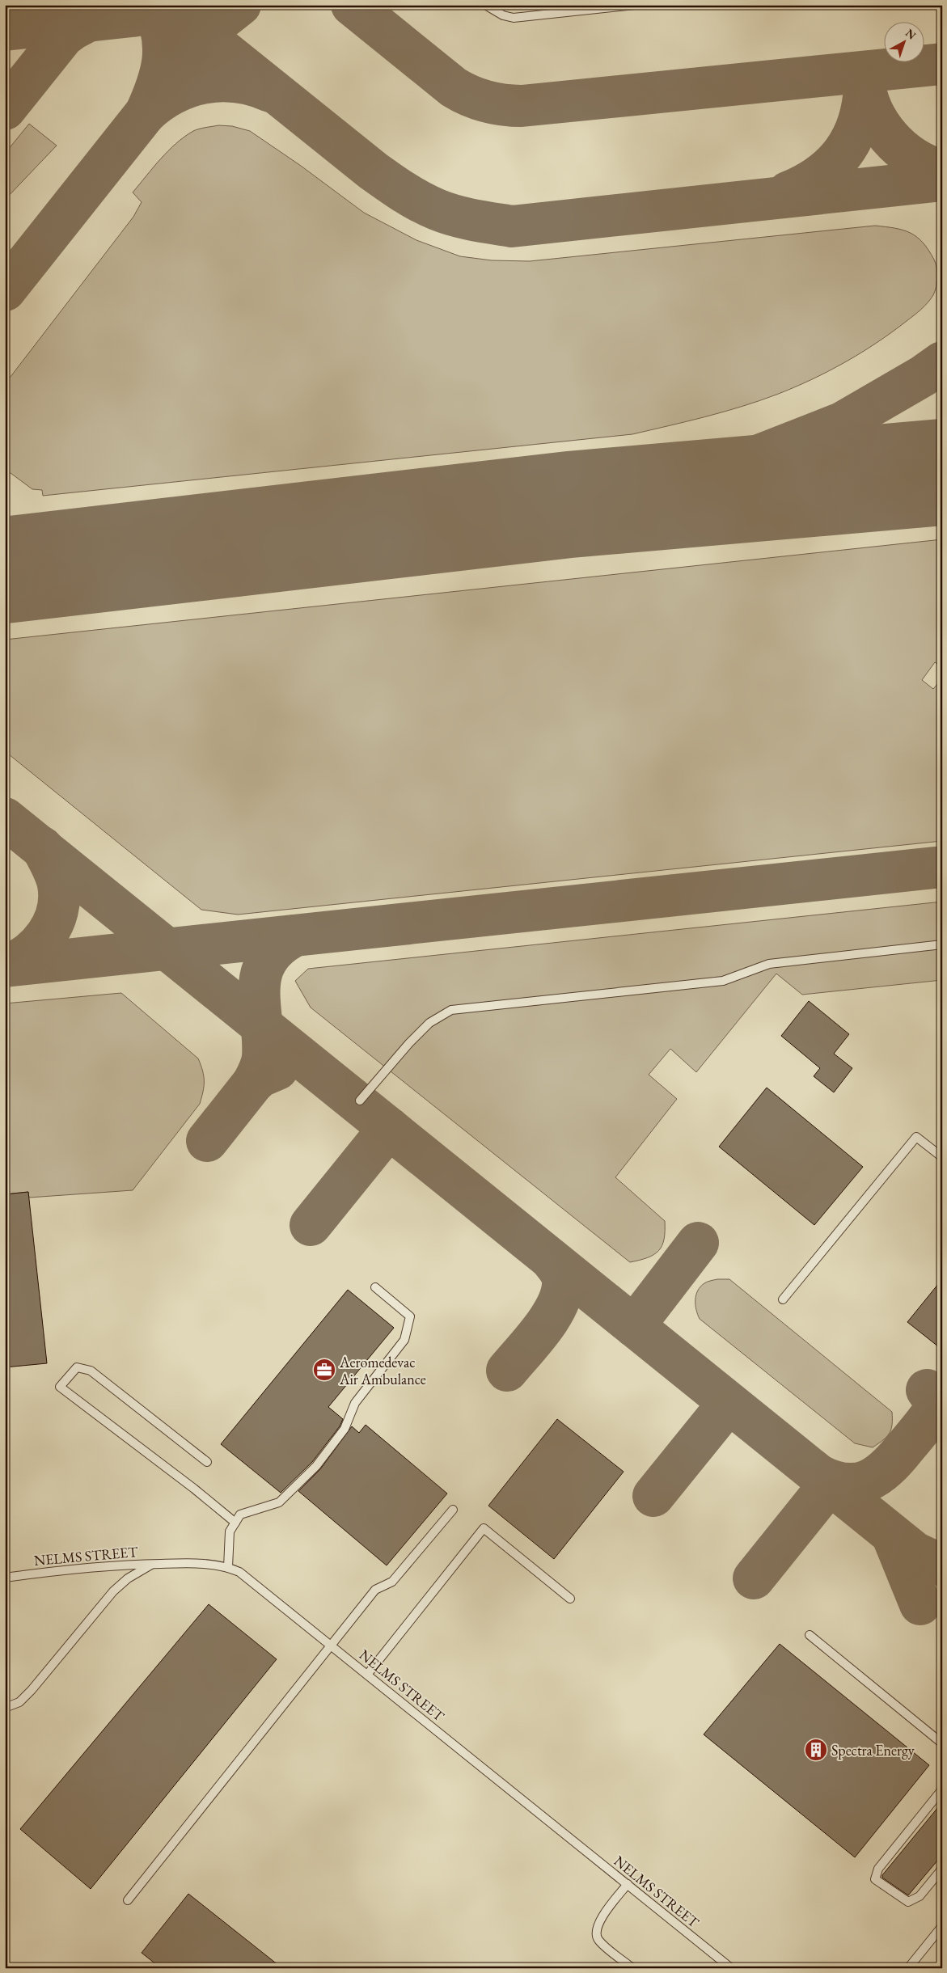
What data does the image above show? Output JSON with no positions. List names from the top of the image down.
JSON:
{
  "streets": {
    "lane": ["NELMS STREET"]
  },
  "places": {
    "office": ["Aeromedevac Air Ambulance"],
    "building": ["Spectra Energy"]
  },
  "north": "top right"
}
